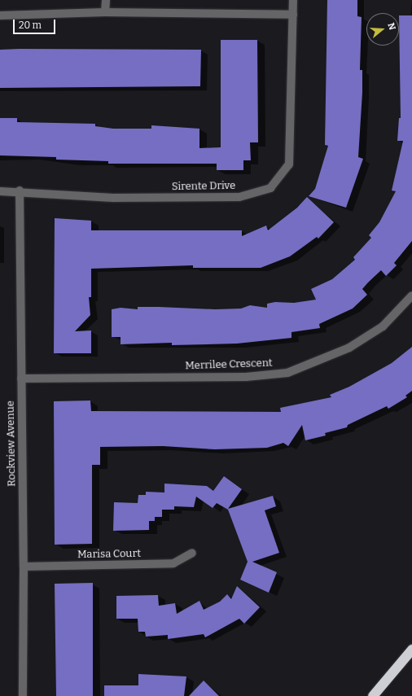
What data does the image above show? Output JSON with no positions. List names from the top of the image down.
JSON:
{
  "streets": {
    "street": [
      "Sirente Drive",
      "Merrilee Crescent",
      "Rockview Avenue",
      "Marisa Court"
    ]
  },
  "crossings": [
    ["Sirente Drive", "Rockview Avenue"],
    ["Merrilee Crescent", "Rockview Avenue"],
    ["Rockview Avenue", "Marisa Court"]
  ],
  "scale_bar": "20 m",
  "north": "right"
}
